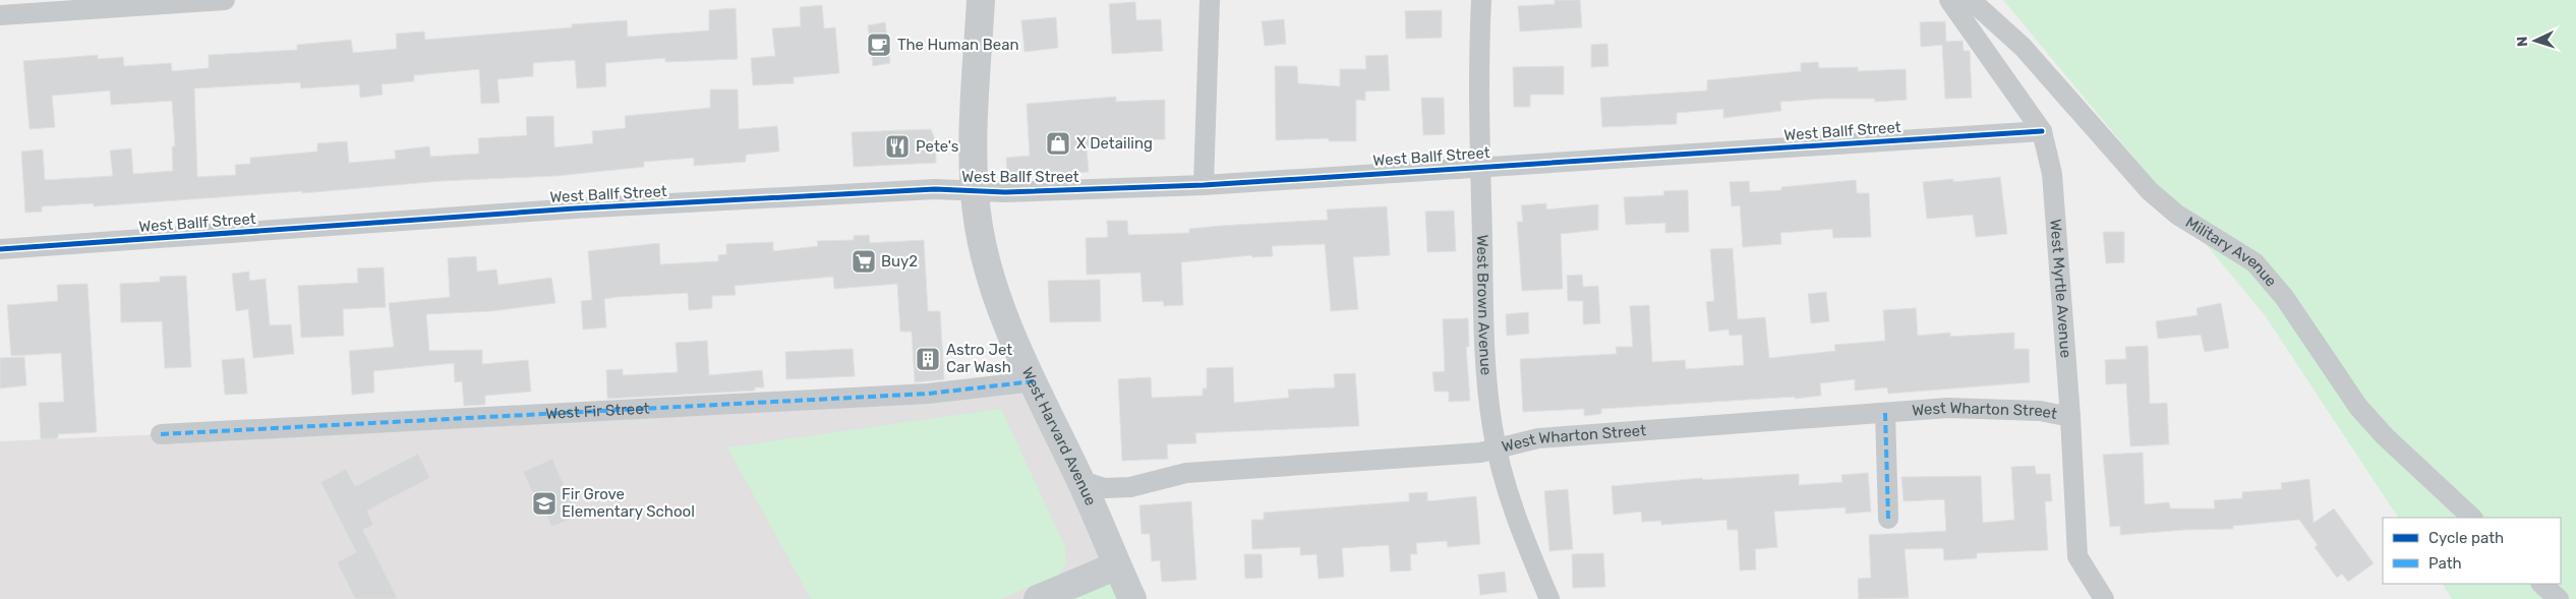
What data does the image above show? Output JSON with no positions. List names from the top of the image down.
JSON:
{
  "streets": {
    "main road": ["West Harvard Avenue"],
    "street": [
      "West Ballf Street",
      "Military Avenue",
      "West Myrtle Avenue",
      "West Brown Avenue",
      "West Fir Street",
      "West Wharton Street"
    ]
  },
  "crossings": [
    ["West Ballf Street", "West Myrtle Avenue"],
    ["West Ballf Street", "West Brown Avenue"],
    ["West Ballf Street", "West Harvard Avenue"],
    ["West Myrtle Avenue", "West Wharton Street"],
    ["West Brown Avenue", "West Wharton Street"],
    ["West Fir Street", "West Harvard Avenue"],
    ["West Wharton Street", "West Harvard Avenue"]
  ],
  "places": {
    "cafe": ["The Human Bean"],
    "shop": ["X Detailing"],
    "restaurant": ["Pete's"],
    "supermarket": ["Buy2"],
    "building": ["Astro Jet Car Wash"],
    "school or university": ["Fir Grove Elementary School"]
  },
  "legend": ["Cycle path", "Path"],
  "north": "left"
}
